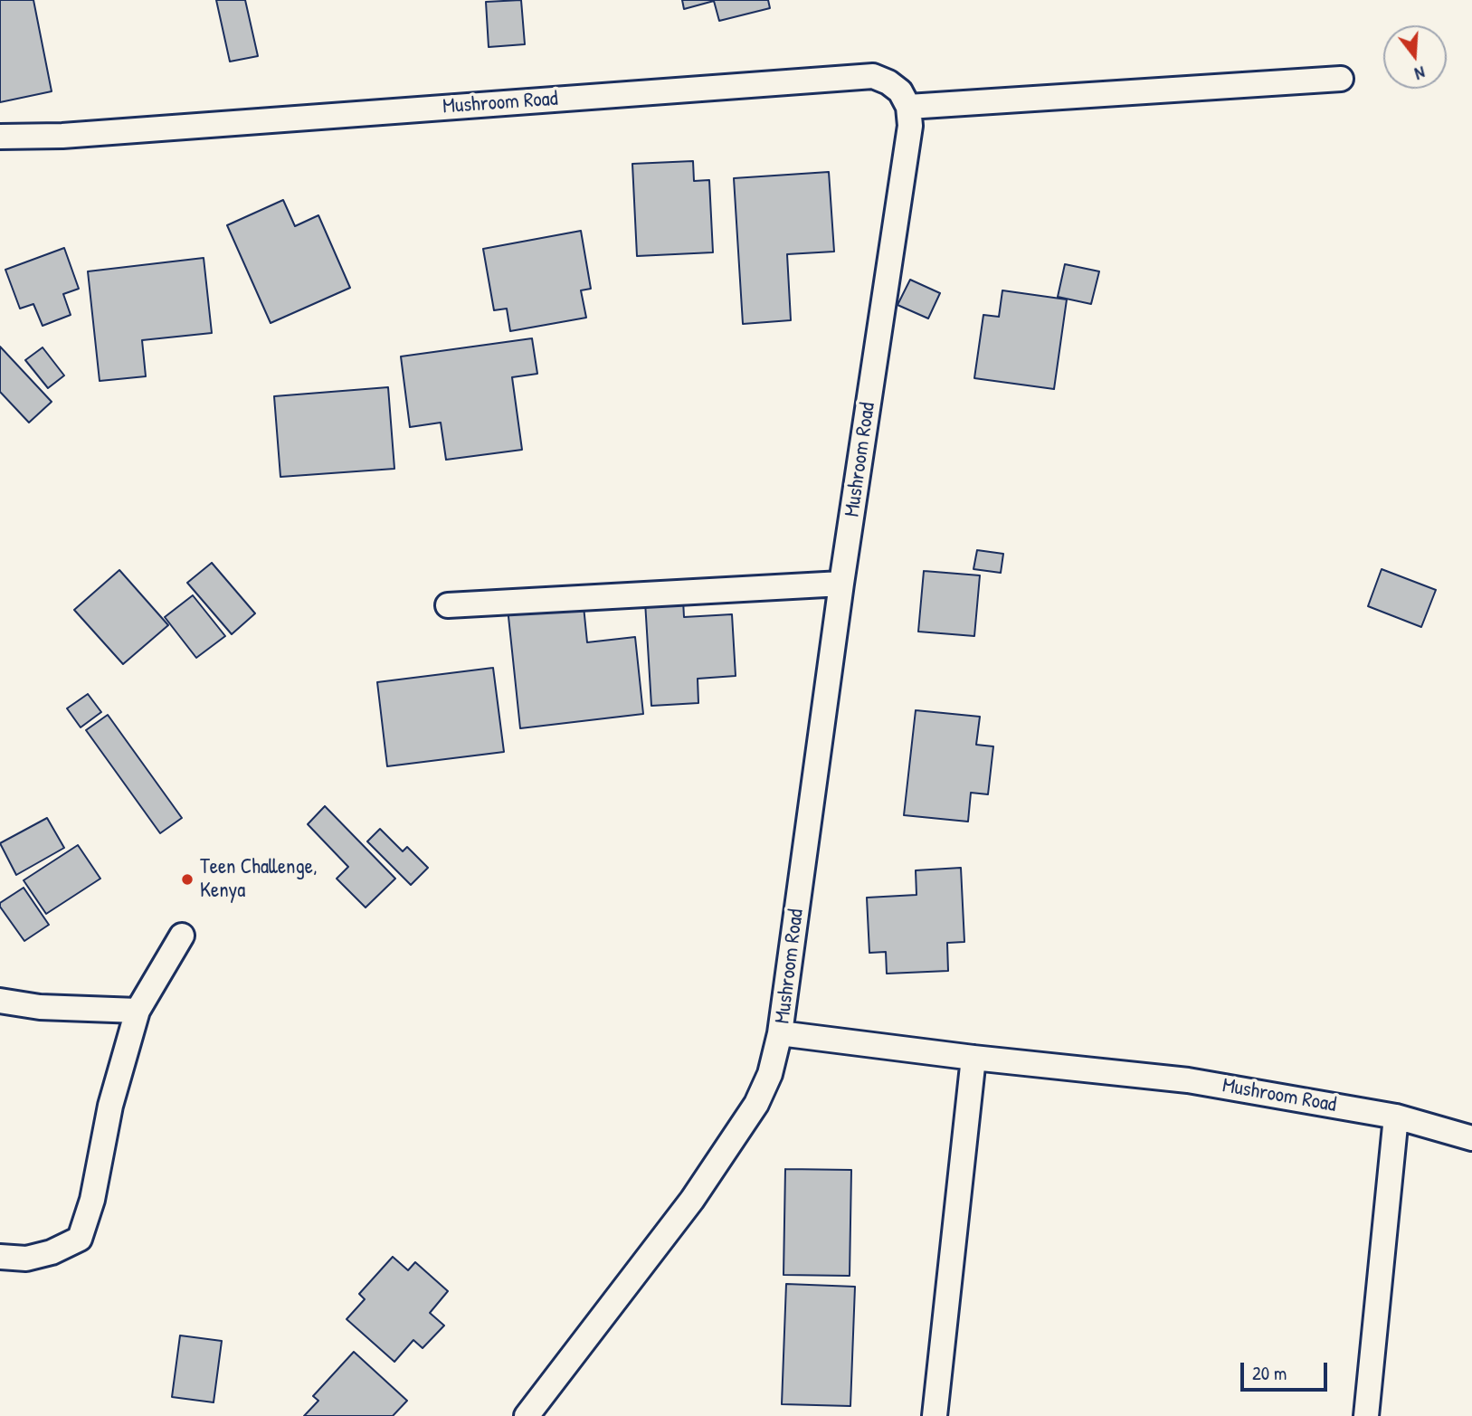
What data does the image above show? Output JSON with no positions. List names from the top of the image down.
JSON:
{
  "streets": {
    "street": ["Mushroom Road"]
  },
  "places": ["Teen Challenge, Kenya"],
  "scale_bar": "20 m",
  "north": "bottom"
}
